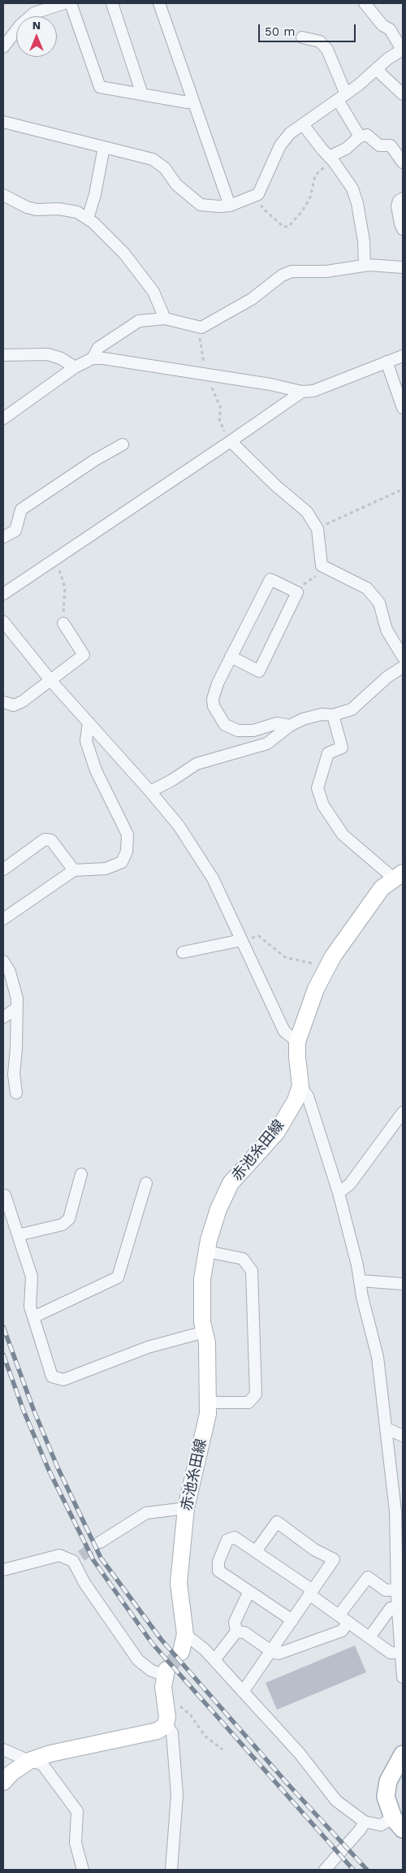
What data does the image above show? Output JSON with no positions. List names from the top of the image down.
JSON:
{
  "streets": {
    "main road": ["赤池糸田線"]
  },
  "scale_bar": "50 m",
  "north": "top"
}
